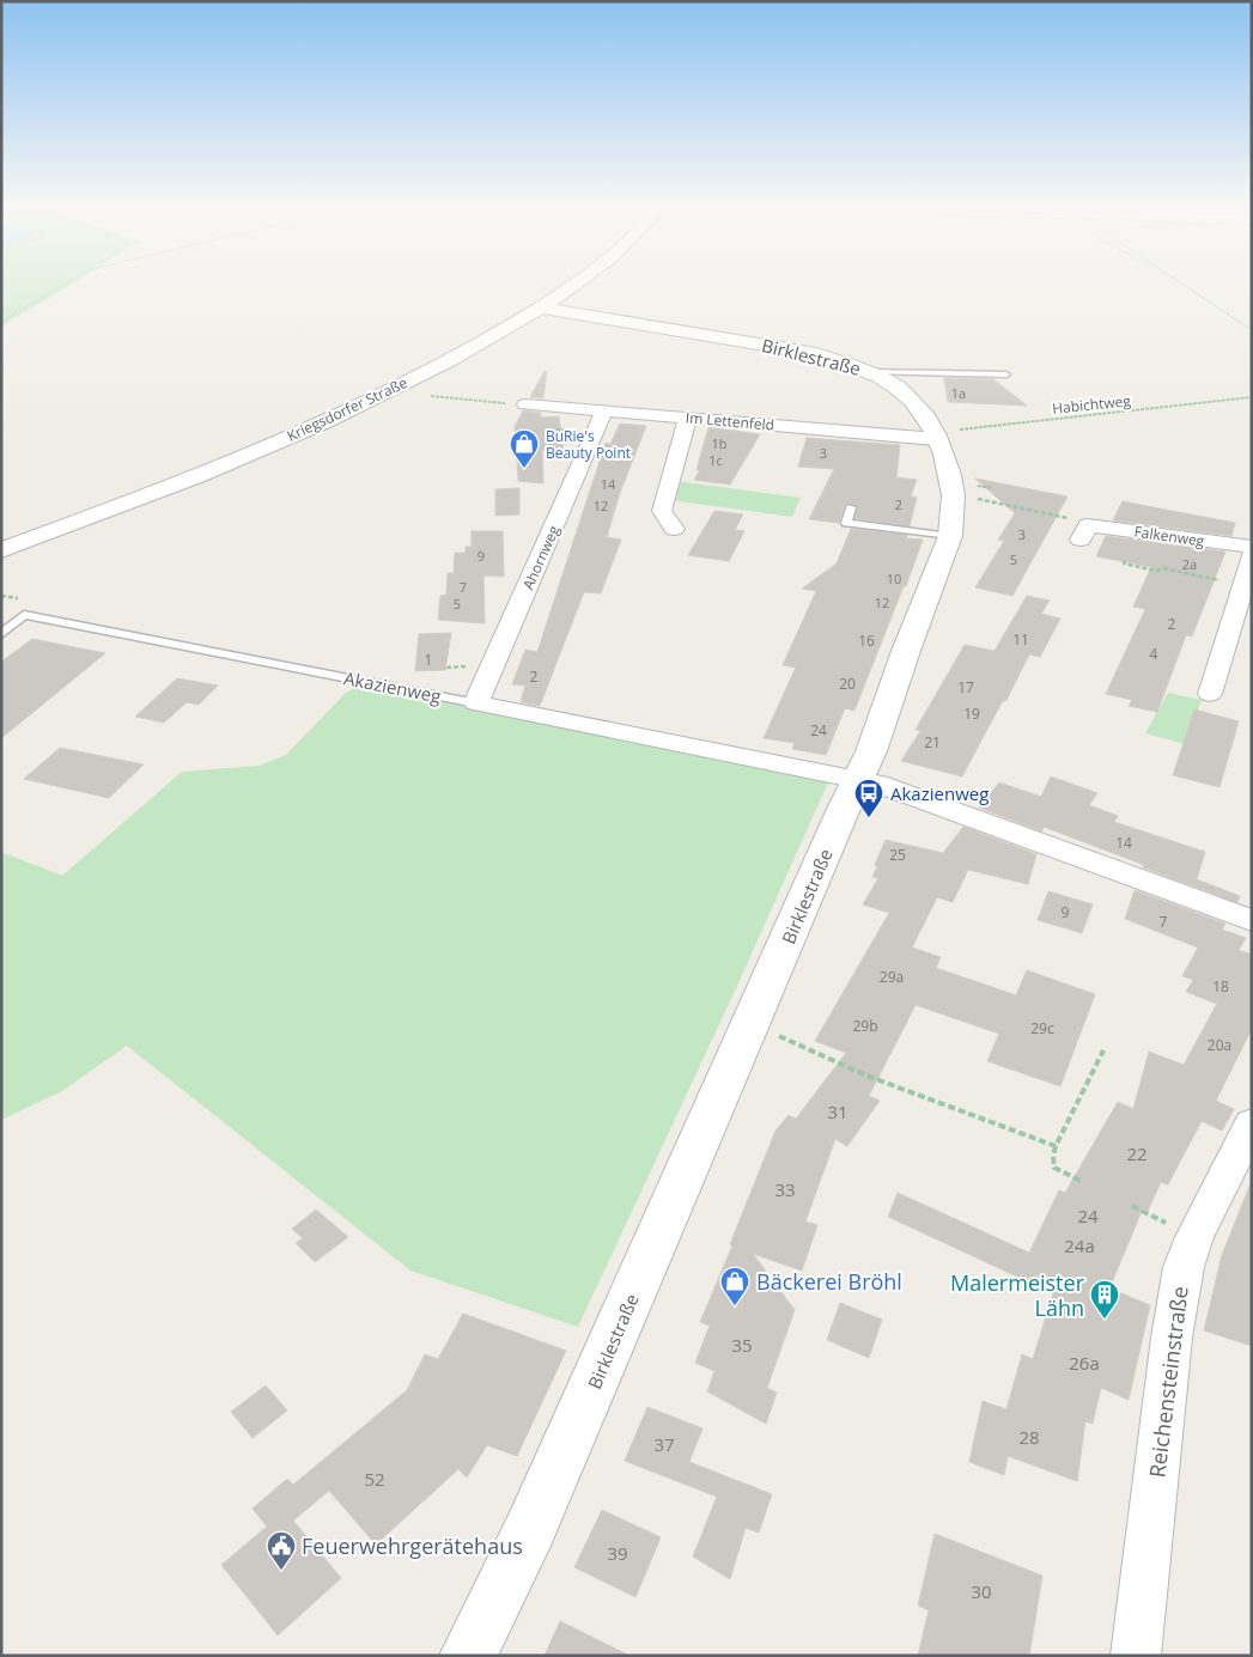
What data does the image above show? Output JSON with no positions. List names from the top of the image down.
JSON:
{
  "streets": {
    "main road": ["Birklestraße", "Kriegsdorfer Straße"],
    "street": [
      "Im Lettenfeld",
      "Falkenweg",
      "Ahornweg",
      "Akazienweg",
      "Reichensteinstraße"
    ],
    "path": ["Habichtweg"]
  },
  "crossings": [
    ["Birklestraße", "Habichtweg"],
    ["Birklestraße", "Kriegsdorfer Straße"],
    ["Birklestraße", "Im Lettenfeld"],
    ["Birklestraße", "Akazienweg"],
    ["Habichtweg", "Im Lettenfeld"],
    ["Im Lettenfeld", "Ahornweg"],
    ["Ahornweg", "Akazienweg"]
  ],
  "places": {
    "shop": ["BuRie's Beauty Point", "Bäckerei Bröhl"],
    "bus stop": ["Akazienweg"],
    "building": ["Malermeister Lähn"],
    "public building": ["Feuerwehrgerätehaus"]
  },
  "house_numbers": [
    "1a",
    "1b",
    "3",
    "1c",
    "14",
    "2",
    "12",
    "3",
    "9",
    "5",
    "2a",
    "10",
    "7",
    "12",
    "5",
    "2",
    "11",
    "16",
    "4",
    "1",
    "2",
    "20",
    "17",
    "19",
    "24",
    "21",
    "14",
    "25",
    "9",
    "7",
    "29a",
    "18",
    "29b",
    "29c",
    "20a",
    "31",
    "22",
    "33",
    "24",
    "24a",
    "35",
    "26a",
    "28",
    "37",
    "52",
    "39",
    "30"
  ]
}
